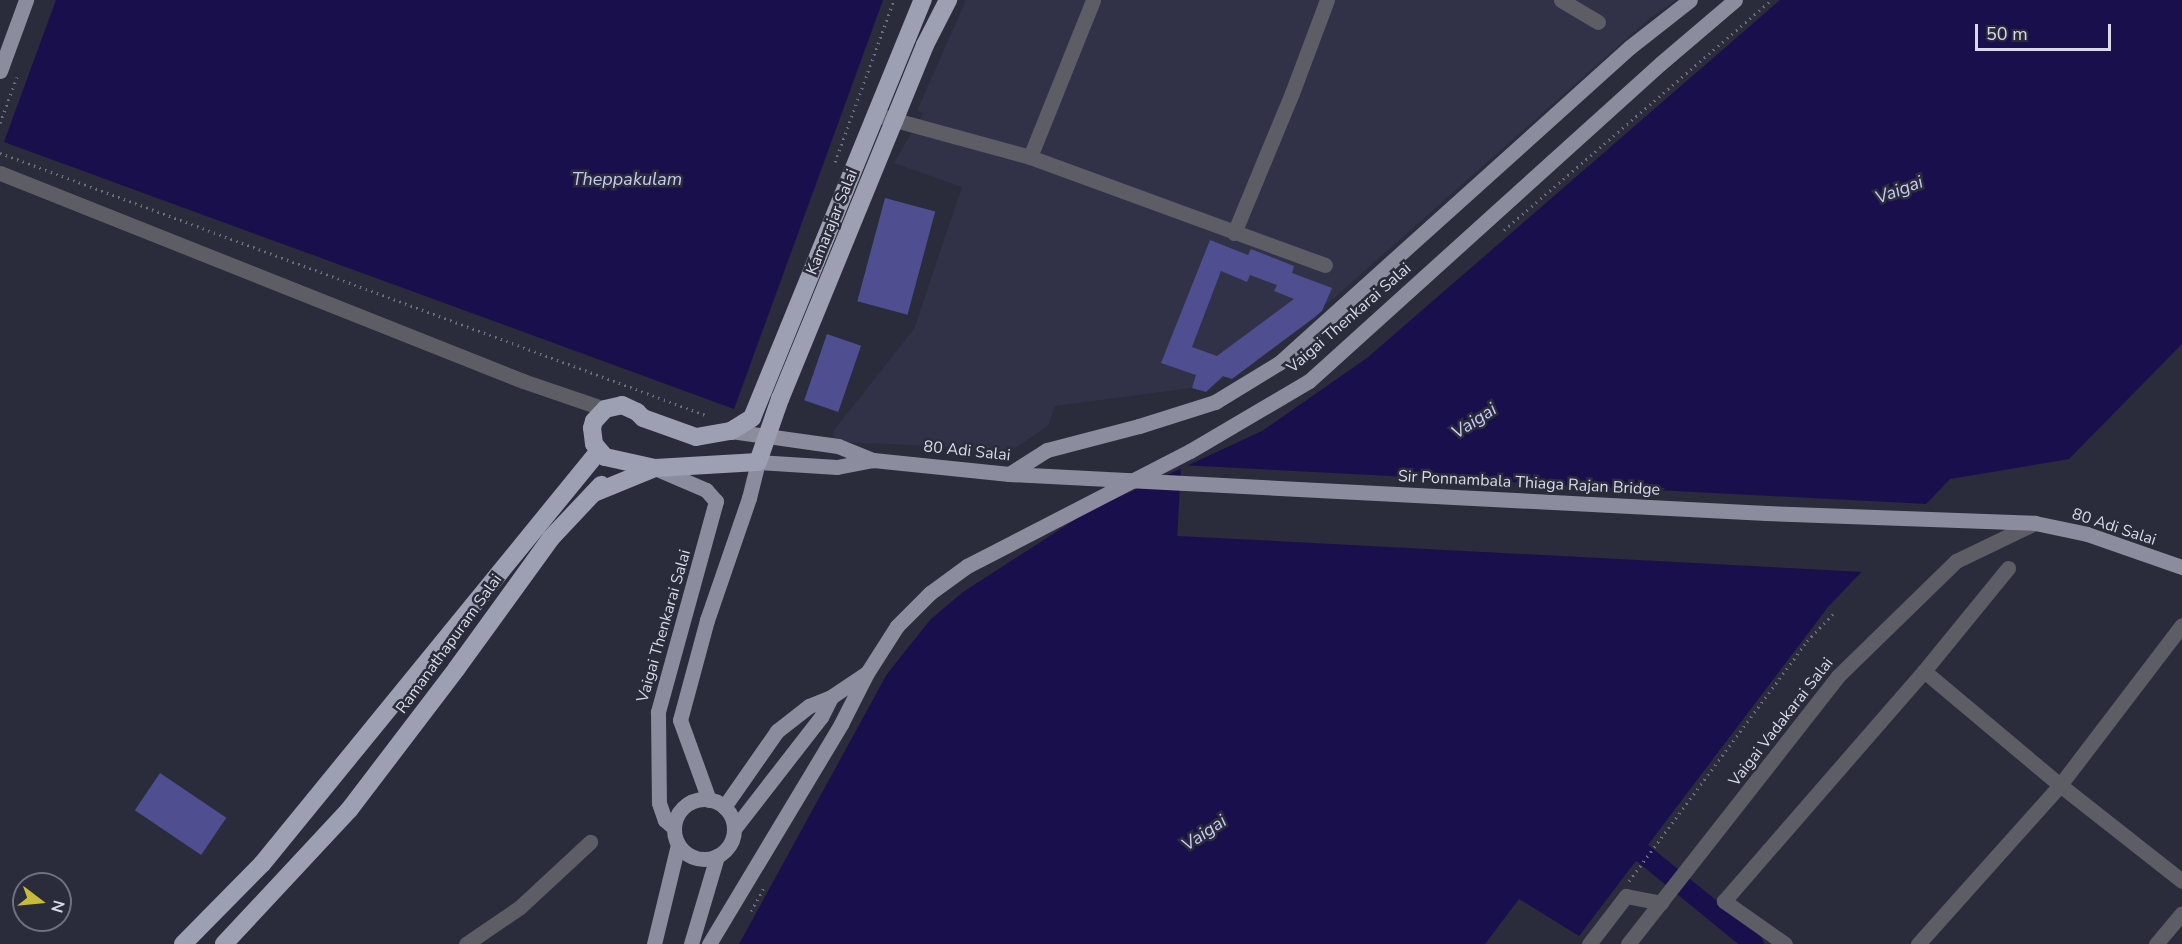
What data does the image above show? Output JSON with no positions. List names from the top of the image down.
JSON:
{
  "streets": {
    "highway": ["Kamarajar Salai", "Ramanathapuram Salai"],
    "main road": ["Vaigai Thenkarai Salai", "80 Adi Salai", "Sir Ponnambala Thiaga Rajan Bridge"],
    "street": ["Vaigai Vadakarai Salai"]
  },
  "crossings": [
    ["Kamarajar Salai", "80 Adi Salai"],
    ["Kamarajar Salai", "Ramanathapuram Salai"],
    ["Vaigai Thenkarai Salai", "80 Adi Salai"],
    ["Vaigai Thenkarai Salai", "Ramanathapuram Salai"],
    ["80 Adi Salai", "Sir Ponnambala Thiaga Rajan Bridge"],
    ["80 Adi Salai", "Ramanathapuram Salai"],
    ["80 Adi Salai", "Vaigai Vadakarai Salai"]
  ],
  "water": ["Theppakulam", "Vaigai"],
  "scale_bar": "50 m",
  "north": "right"
}
